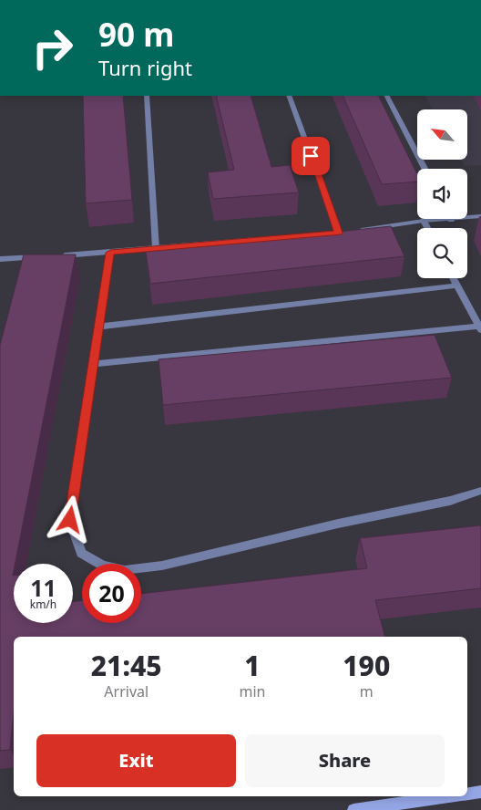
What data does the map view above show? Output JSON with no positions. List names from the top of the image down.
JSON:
{
  "north": "top left",
  "page": {
    "turn": ["90 m", "Turn right"],
    "speed": "11 km/h",
    "limit": "20",
    "eta": [
      "21:45",
      "Arrival",
      "1",
      "min",
      "190",
      "m"
    ],
    "buttons": ["Exit", "Share"]
  }
}
